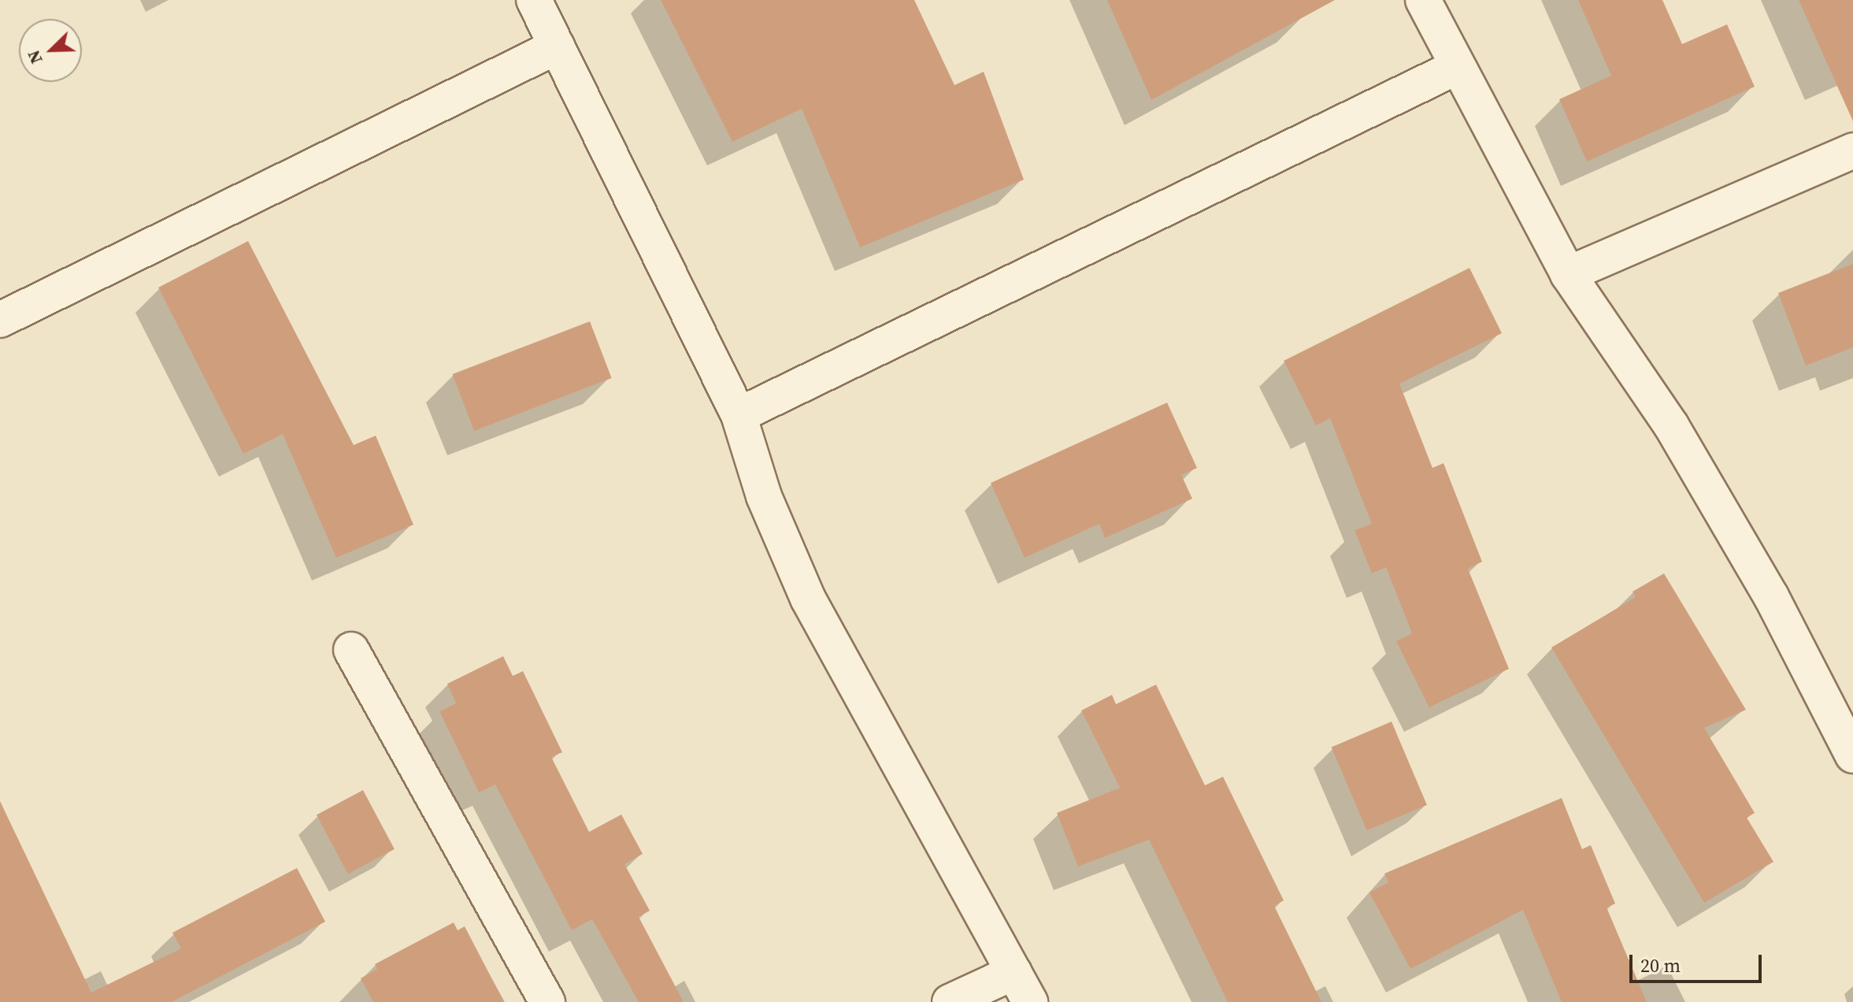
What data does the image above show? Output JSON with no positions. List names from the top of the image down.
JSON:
{
  "scale_bar": "20 m",
  "north": "bottom left"
}
